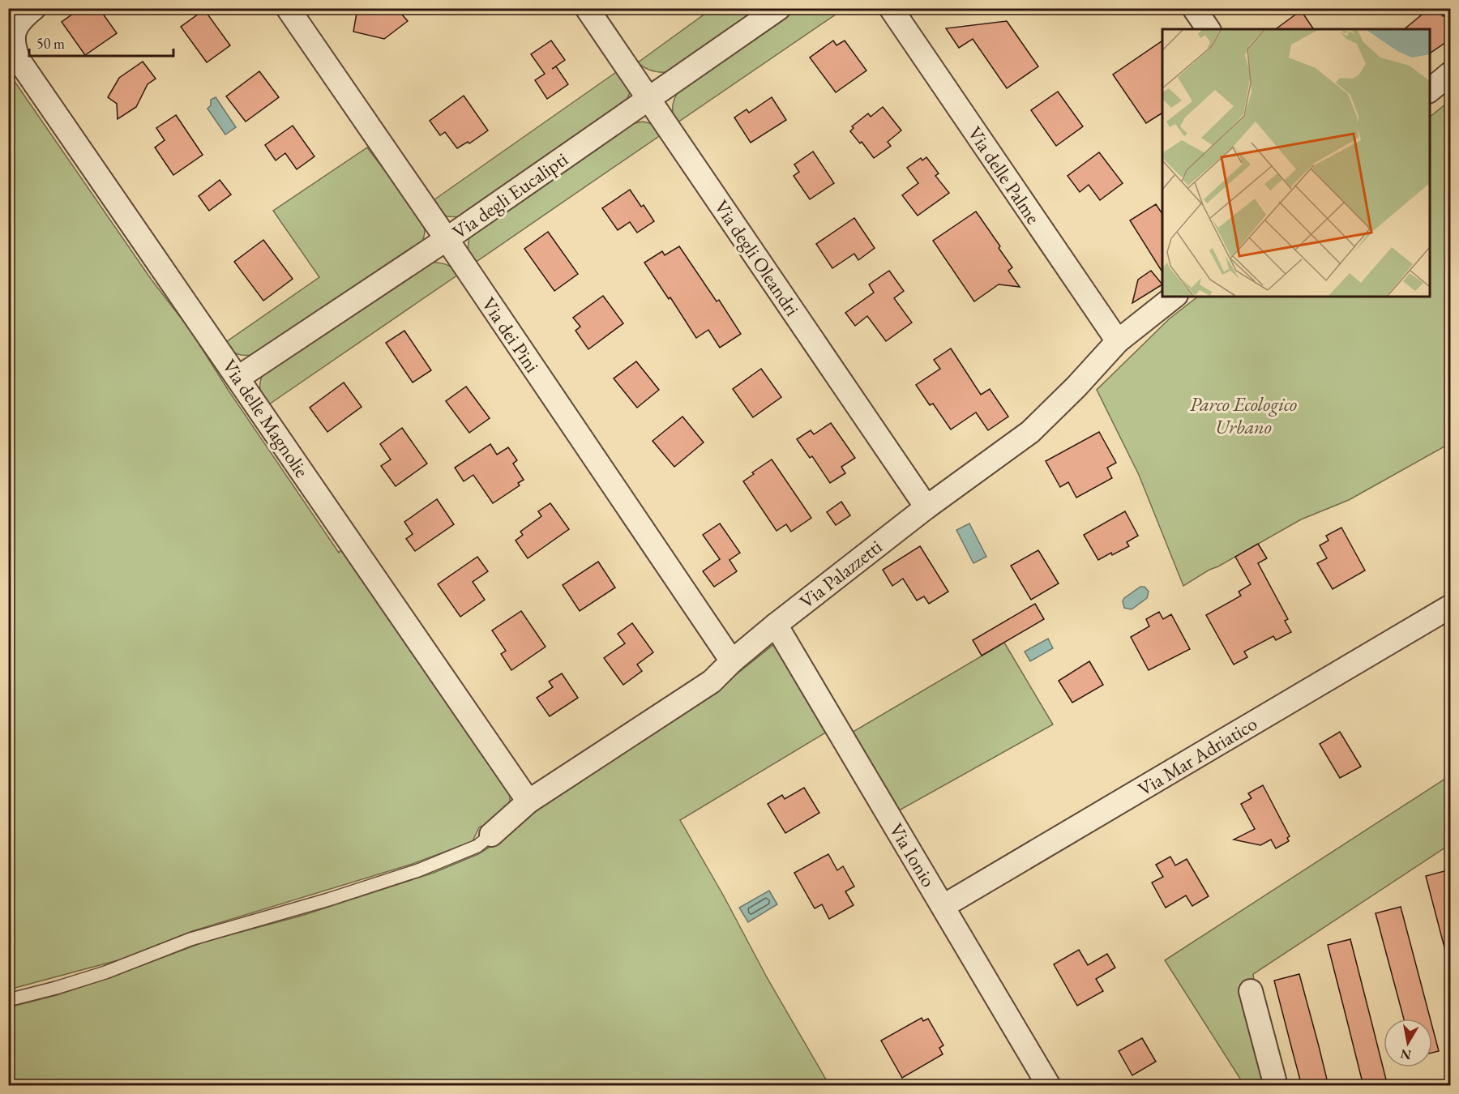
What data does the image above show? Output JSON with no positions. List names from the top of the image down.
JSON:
{
  "streets": {
    "street": [
      "Via delle Palme",
      "Via degli Eucalipti",
      "Via degli Oleandri",
      "Via dei Pini",
      "Via delle Magnolie",
      "Via Palazzetti",
      "Via Mar Adriatico",
      "Via Ionio"
    ]
  },
  "crossings": [
    ["Via delle Palme", "Via Palazzetti"],
    ["Via degli Eucalipti", "Via degli Oleandri"],
    ["Via degli Eucalipti", "Via dei Pini"],
    ["Via degli Eucalipti", "Via delle Magnolie"],
    ["Via degli Oleandri", "Via Palazzetti"],
    ["Via dei Pini", "Via Palazzetti"],
    ["Via delle Magnolie", "Via Palazzetti"],
    ["Via Palazzetti", "Via Ionio"],
    ["Via Mar Adriatico", "Via Ionio"]
  ],
  "parks": ["Parco Ecologico Urbano"],
  "scale_bar": "50 m",
  "north": "bottom"
}
